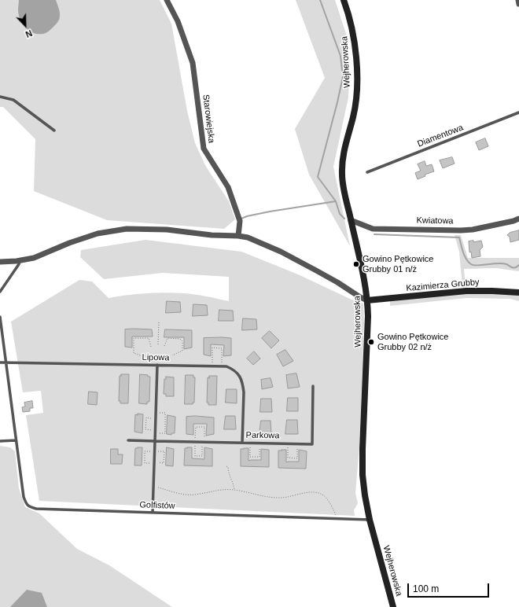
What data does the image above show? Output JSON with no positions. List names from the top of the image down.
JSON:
{
  "streets": {
    "street": [
      "Wejherowska",
      "Starowiejska",
      "Kwiatowa",
      "Kazimierza Grubby"
    ],
    "lane": [
      "Diamentowa",
      "Lipowa",
      "Parkowa",
      "Golfistów"
    ]
  },
  "crossings": [
    ["Wejherowska", "Kwiatowa"],
    ["Wejherowska", "Kazimierza Grubby"],
    ["Wejherowska", "Golfistów"],
    ["Lipowa", "Parkowa"]
  ],
  "places": ["Gowino Pętkowice Grubby 01 n/ż", "Gowino Pętkowice Grubby 02 n/ż"],
  "scale_bar": "100 m",
  "north": "bottom right"
}
